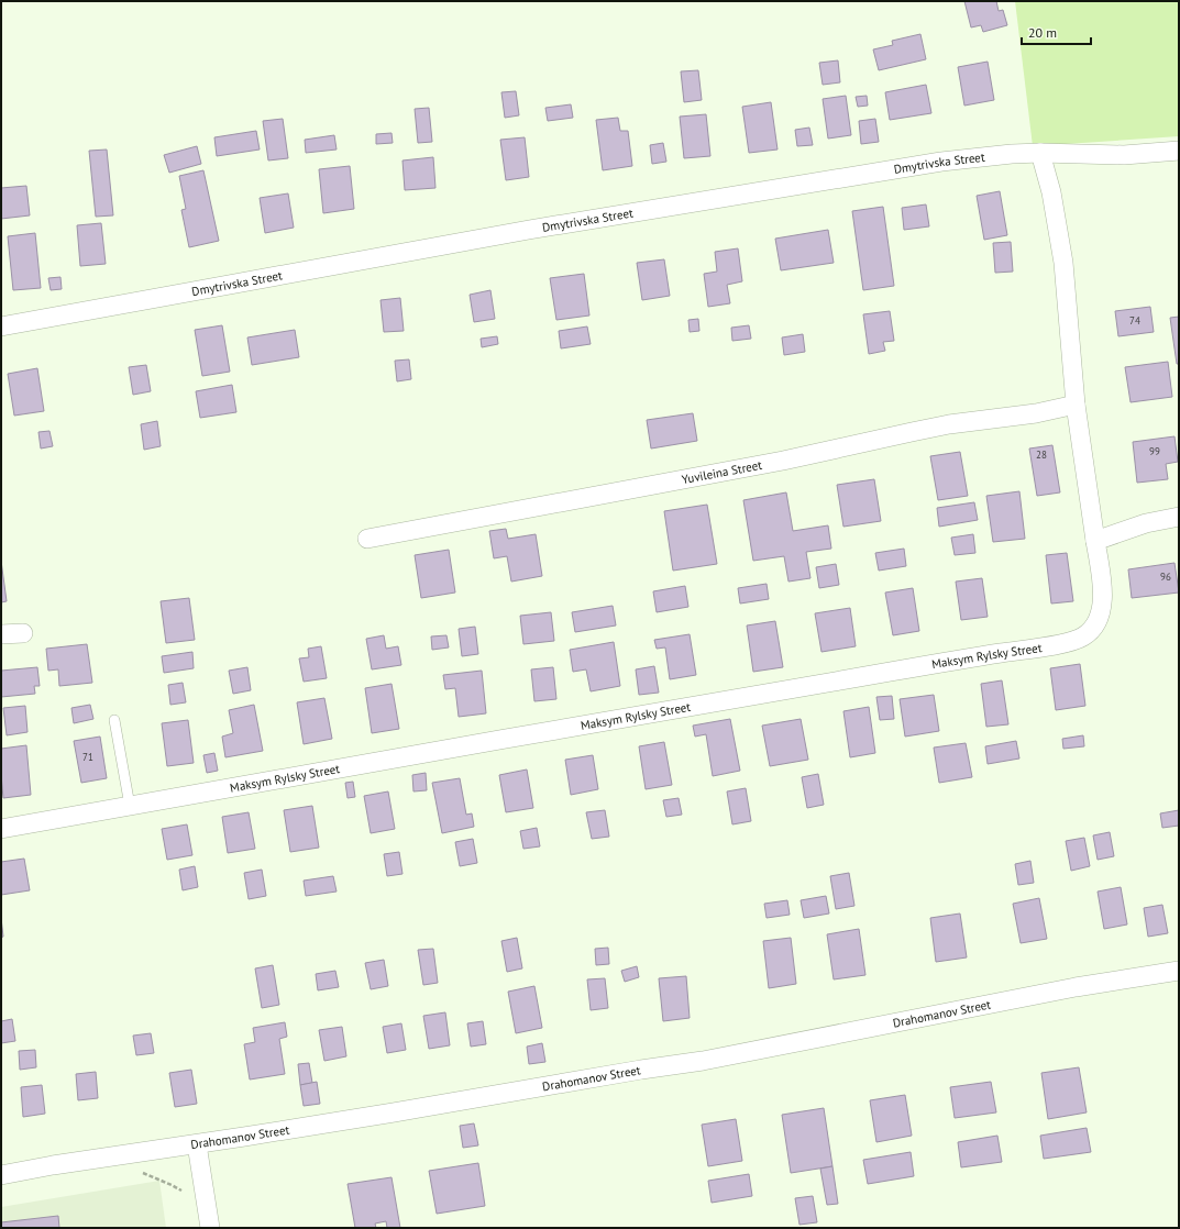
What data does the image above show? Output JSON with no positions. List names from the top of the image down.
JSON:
{
  "streets": {
    "street": [
      "Dmytrivska Street",
      "Yuvileina Street",
      "Maksym Rylsky Street",
      "Drahomanov Street"
    ]
  },
  "crossings": [
    ["Dmytrivska Street", "Maksym Rylsky Street"],
    ["Yuvileina Street", "Maksym Rylsky Street"]
  ],
  "house_numbers": [
    "74",
    "99",
    "28",
    "96",
    "71"
  ],
  "scale_bar": "20 m"
}
